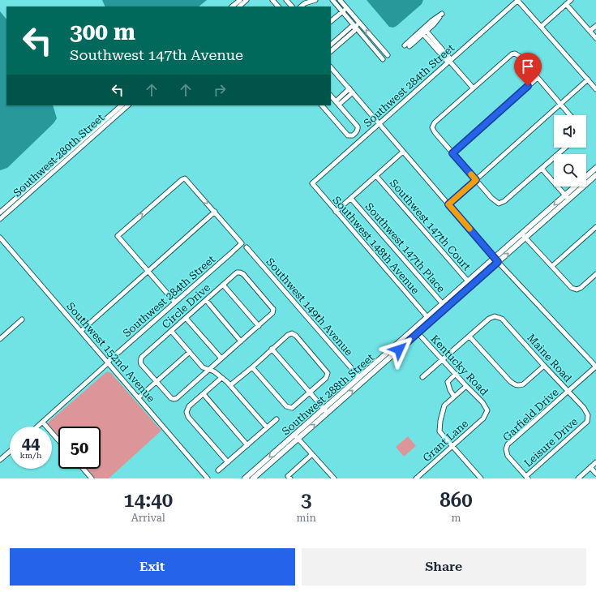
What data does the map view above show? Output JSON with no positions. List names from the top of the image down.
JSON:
{
  "streets": {
    "main road": ["Southwest 288th Street"],
    "street": [
      "Southwest 284th Street",
      "Southwest 280th Street",
      "Southwest 147th Court",
      "Southwest 148th Avenue",
      "Southwest 147th Place",
      "Circle Drive",
      "Southwest 149th Avenue",
      "Southwest 152nd Avenue",
      "Maine Road",
      "Kentucky Road",
      "Garfield Drive",
      "Grant Lane",
      "Leisure Drive"
    ]
  },
  "crossings": [
    ["Southwest 284th Street", "Southwest 148th Avenue"],
    ["Southwest 284th Street", "Southwest 152nd Avenue"],
    ["Southwest 147th Court", "Southwest 288th Street"],
    ["Southwest 148th Avenue", "Southwest 288th Street"],
    ["Southwest 147th Place", "Southwest 288th Street"],
    ["Southwest 149th Avenue", "Southwest 288th Street"],
    ["Maine Road", "Garfield Drive"],
    ["Maine Road", "Leisure Drive"],
    ["Kentucky Road", "Southwest 288th Street"],
    ["Kentucky Road", "Grant Lane"],
    ["Garfield Drive", "Leisure Drive"]
  ],
  "page": {
    "turn": ["300 m", "Southwest 147th Avenue"],
    "speed": "44 km/h",
    "limit": "50",
    "eta": [
      "14:40",
      "Arrival",
      "3",
      "min",
      "860",
      "m"
    ],
    "buttons": ["Exit", "Share"]
  }
}
